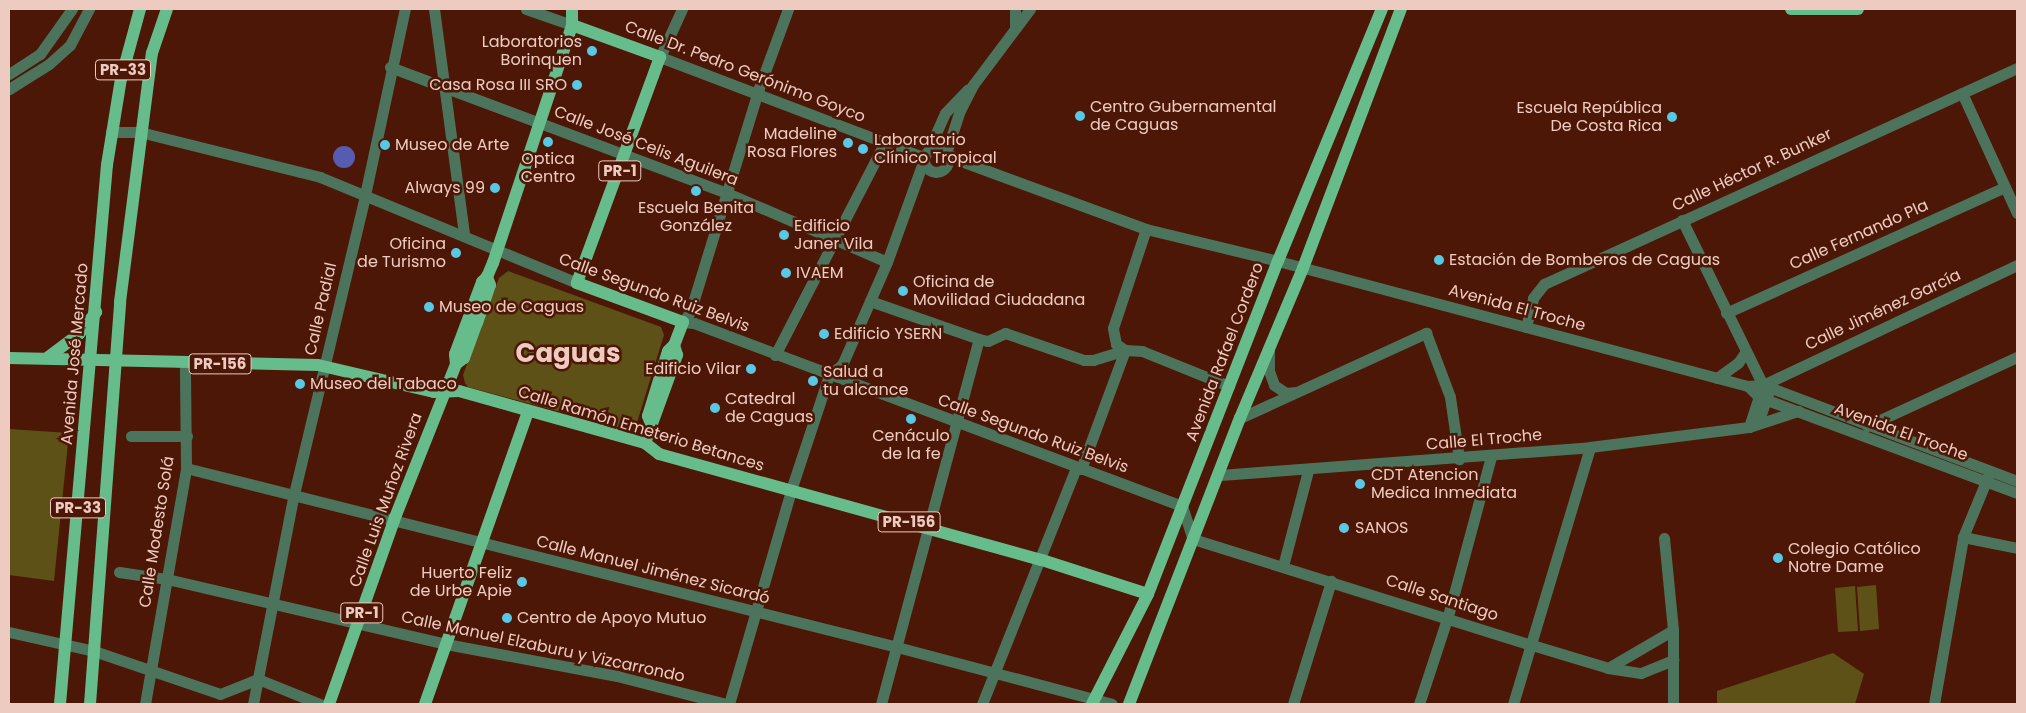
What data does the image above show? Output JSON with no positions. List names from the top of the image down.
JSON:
{
  "streets": {
    "main road": [
      "PR-33",
      "Calle Dr. Pedro Gerónimo Goyco",
      "PR-1",
      "Calle Segundo Ruiz Belvis",
      "Avenida Rafael Cordero",
      "Avenida José Mercado",
      "PR-156",
      "Calle Ramón Emeterio Betances",
      "Calle Luis Muñoz Rivera"
    ],
    "street": [
      "Calle José Celis Aguilera",
      "Calle Héctor R. Bunker",
      "Calle Fernando Pla",
      "Avenida El Troche",
      "Calle Padial",
      "Calle Jiménez García",
      "Calle El Troche",
      "Calle Modesto Solá",
      "Calle Manuel Jiménez Sicardó",
      "Calle Santiago",
      "Calle Manuel Elzaburu y Vizcarrondo"
    ]
  },
  "crossings": [
    ["PR-33", "Calle Segundo Ruiz Belvis"],
    ["PR-33", "PR-156"],
    ["PR-33", "Calle Ramón Emeterio Betances"],
    ["Calle Dr. Pedro Gerónimo Goyco", "PR-1"],
    ["Calle Dr. Pedro Gerónimo Goyco", "Calle Luis Muñoz Rivera"],
    ["Calle José Celis Aguilera", "PR-1"],
    ["Calle José Celis Aguilera", "Calle Padial"],
    ["Calle José Celis Aguilera", "Calle Luis Muñoz Rivera"],
    ["Calle Héctor R. Bunker", "Avenida El Troche"],
    ["PR-1", "Calle Segundo Ruiz Belvis"],
    ["Calle Segundo Ruiz Belvis", "Calle Padial"],
    ["Calle Segundo Ruiz Belvis", "Avenida Rafael Cordero"],
    ["Calle Segundo Ruiz Belvis", "Avenida José Mercado"],
    ["Calle Segundo Ruiz Belvis", "Calle Luis Muñoz Rivera"],
    ["Avenida El Troche", "Calle Jiménez García"],
    ["Avenida El Troche", "Avenida Rafael Cordero"],
    ["Avenida El Troche", "Calle El Troche"],
    ["Calle Padial", "Calle Ramón Emeterio Betances"],
    ["Calle Padial", "Calle Manuel Jiménez Sicardó"],
    ["Calle Padial", "Calle Manuel Elzaburu y Vizcarrondo"],
    ["Avenida Rafael Cordero", "Calle Ramón Emeterio Betances"],
    ["Avenida Rafael Cordero", "Calle Manuel Jiménez Sicardó"],
    ["Avenida José Mercado", "PR-156"],
    ["PR-156", "Calle Ramón Emeterio Betances"],
    ["Calle Ramón Emeterio Betances", "Calle Luis Muñoz Rivera"],
    ["Calle Ramón Emeterio Betances", "Calle Modesto Solá"],
    ["Calle Luis Muñoz Rivera", "Calle Manuel Jiménez Sicardó"],
    ["Calle Luis Muñoz Rivera", "Calle Manuel Elzaburu y Vizcarrondo"],
    ["Calle Modesto Solá", "Calle Manuel Jiménez Sicardó"],
    ["Calle Modesto Solá", "Calle Manuel Elzaburu y Vizcarrondo"]
  ],
  "districts": ["Caguas"],
  "places": [
    "Laboratorios Borinquen",
    "Casa Rosa III SRO",
    "Centro Gubernamental de Caguas",
    "Escuela República De Costa Rica",
    "Optica Centro",
    "Madeline Rosa Flores",
    "Museo de Arte",
    "Laboratorio Clínico Tropical",
    "Always 99",
    "Escuela Benita González",
    "Edificio Janer Vila",
    "Oficina de Turismo",
    "Estación de Bomberos de Caguas",
    "IVAEM",
    "Oficina de Movilidad Ciudadana",
    "Museo de Caguas",
    "Edificio YSERN",
    "Edificio Vilar",
    "Salud a tu alcance",
    "Museo del Tabaco",
    "Catedral de Caguas",
    "Cenáculo de la fe",
    "CDT Atencion Medica Inmediata",
    "SANOS",
    "Colegio Católico Notre Dame",
    "Huerto Feliz de Urbe Apie",
    "Centro de Apoyo Mutuo"
  ]
}
